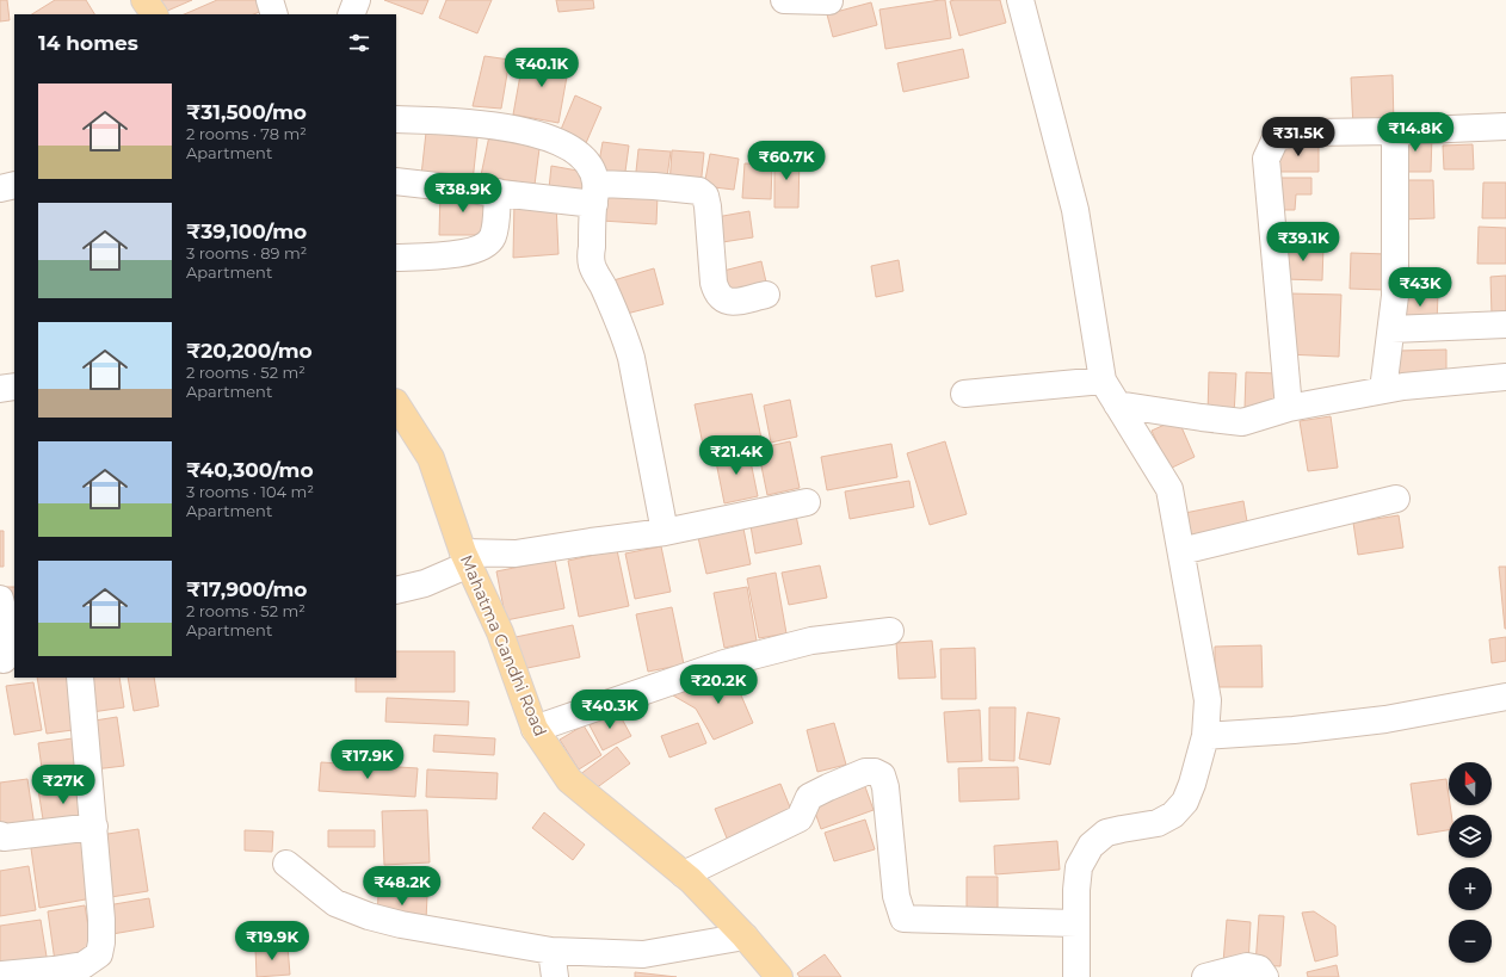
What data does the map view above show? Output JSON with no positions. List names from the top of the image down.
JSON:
{
  "streets": {
    "main road": ["Mahatma Gandhi Road"]
  },
  "north": "top",
  "page": {
    "heading": "14 homes",
    "price": [
      "₹40.1K",
      "₹14.8K",
      "₹31.5K",
      "₹60.7K",
      "₹38.9K",
      "₹39.1K",
      "₹43K",
      "₹21.4K",
      "₹20.2K",
      "₹40.3K",
      "₹17.9K",
      "₹27K",
      "₹48.2K",
      "₹19.9K"
    ],
    "list": [
      {
        "name": "₹31,500/mo",
        "note": "2 rooms · 78 m² · Apartment"
      },
      {
        "name": "₹39,100/mo",
        "note": "3 rooms · 89 m² · Apartment"
      },
      {
        "name": "₹20,200/mo",
        "note": "2 rooms · 52 m² · Apartment"
      },
      {
        "name": "₹40,300/mo",
        "note": "3 rooms · 104 m² · Apartment"
      },
      {
        "name": "₹17,900/mo",
        "note": "2 rooms · 52 m² · Apartment"
      }
    ],
    "map_buttons": ["+", "−"]
  }
}
